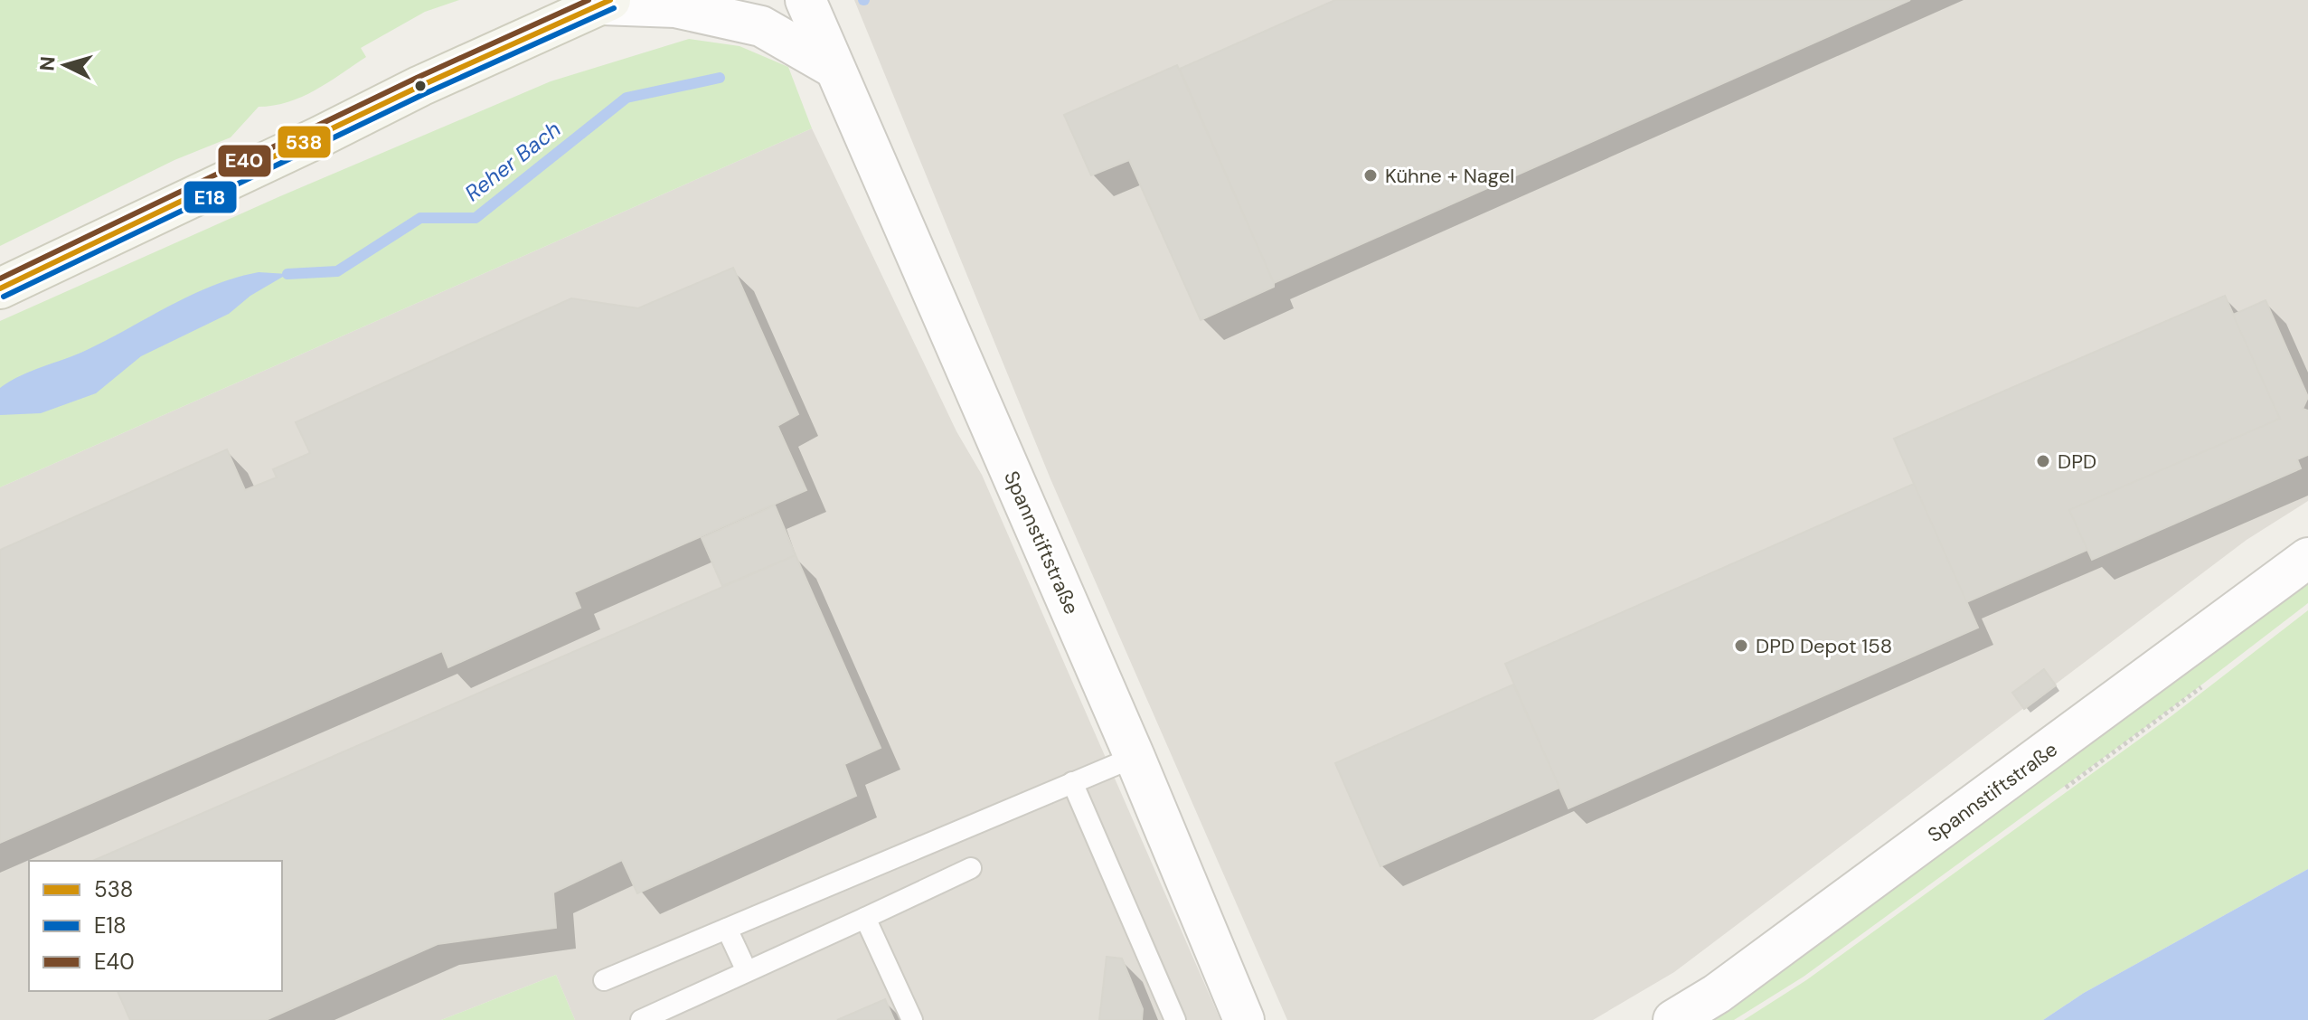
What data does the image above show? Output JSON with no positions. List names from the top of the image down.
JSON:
{
  "streets": {
    "street": ["Spannstiftstraße"]
  },
  "water": ["Reher Bach"],
  "places": ["Kühne + Nagel", "DPD", "DPD Depot 158"],
  "lines": ["transit line 538", "transit line E40", "transit line E18"],
  "legend": ["538", "E18", "E40"],
  "north": "left"
}
